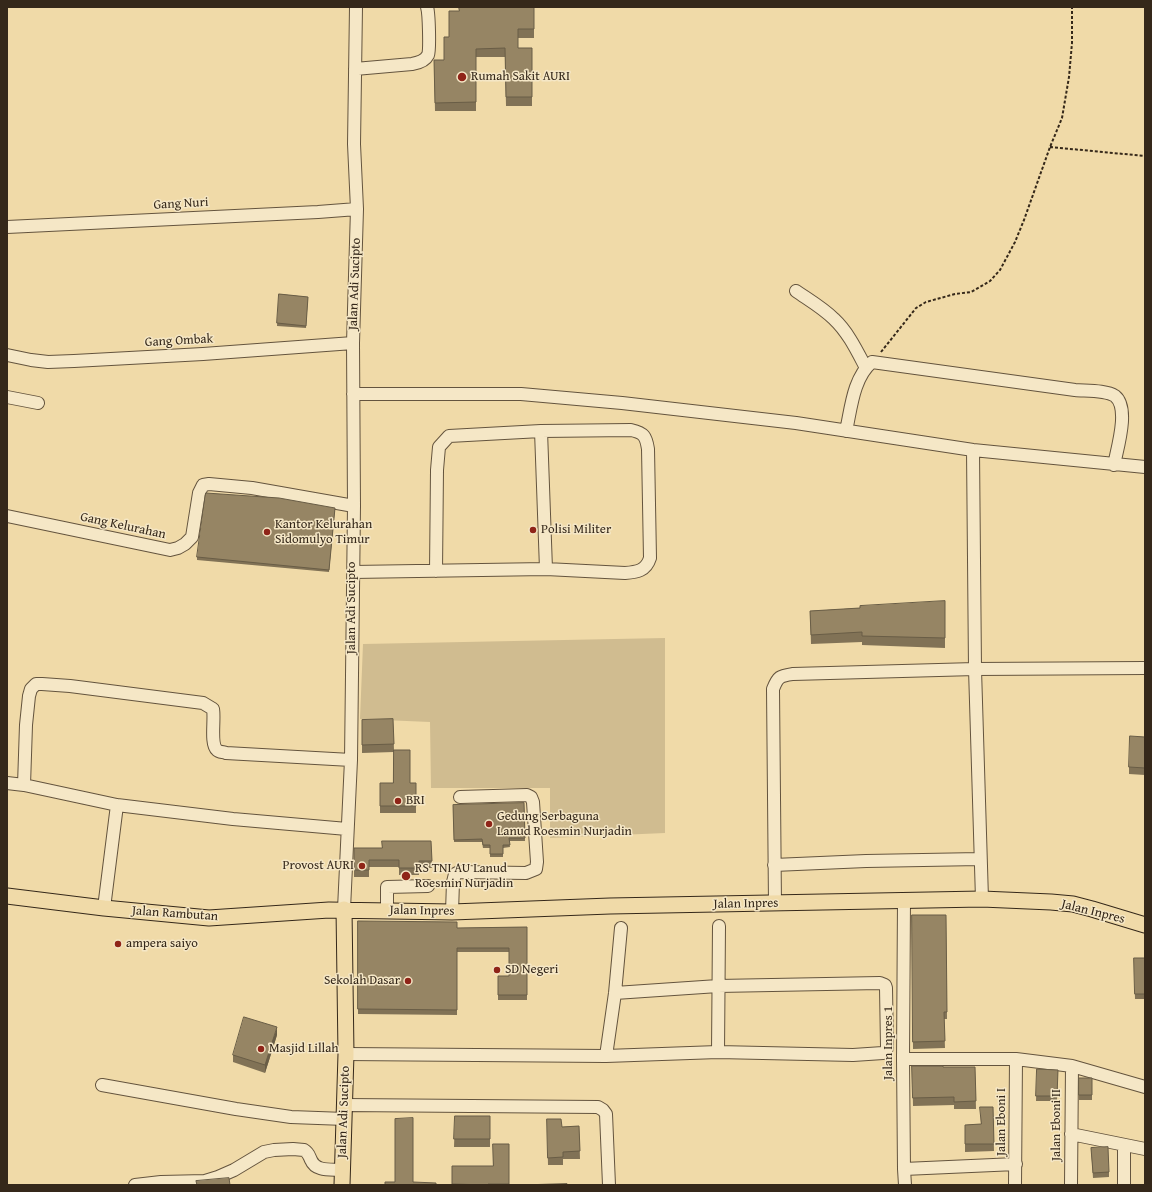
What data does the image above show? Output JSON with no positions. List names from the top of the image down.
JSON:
{
  "streets": {
    "main road": ["Jalan Adi Sucipto", "Jalan Inpres", "Jalan Rambutan"],
    "street": [
      "Gang Nuri",
      "Gang Ombak",
      "Gang Kelurahan",
      "Jalan Inpres 1",
      "Jalan Eboni I",
      "Jalan Eboni II"
    ]
  },
  "crossings": [
    ["Gang Nuri", "Jalan Adi Sucipto"],
    ["Jalan Adi Sucipto", "Gang Ombak"],
    ["Jalan Adi Sucipto", "Gang Kelurahan"],
    ["Jalan Adi Sucipto", "Jalan Inpres"],
    ["Jalan Adi Sucipto", "Jalan Rambutan"],
    ["Jalan Inpres", "Jalan Rambutan"],
    ["Jalan Inpres", "Jalan Inpres 1"]
  ],
  "places": [
    "Rumah Sakit AURI",
    "Polisi Militer",
    "Kantor Kelurahan Sidomulyo Timur",
    "BRI",
    "Gedung Serbaguna Lanud Roesmin Nurjadin",
    "Provost AURI",
    "RS TNI AU Lanud Roesmin Nurjadin",
    "ampera saiyo",
    "SD Negeri",
    "Sekolah Dasar",
    "Masjid Lillah"
  ]
}
